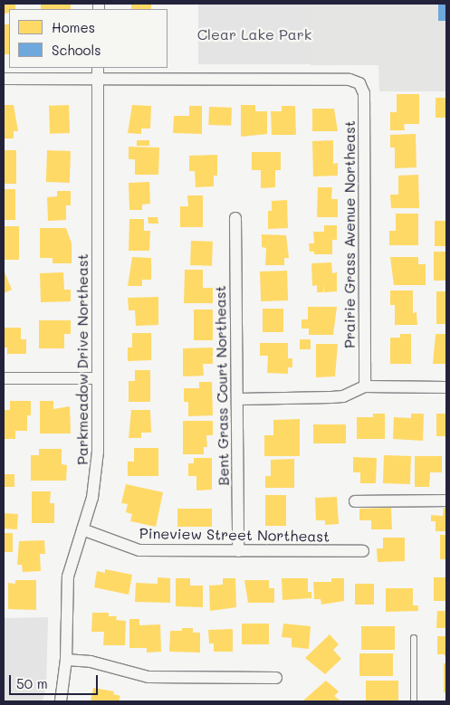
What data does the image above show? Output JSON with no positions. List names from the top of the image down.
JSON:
{
  "streets": {
    "street": [
      "Prairie Grass Avenue Northeast",
      "Parkmeadow Drive Northeast",
      "Bent Grass Court Northeast",
      "Pineview Street Northeast"
    ]
  },
  "crossings": [
    ["Prairie Grass Avenue Northeast", "Parkmeadow Drive Northeast"],
    ["Parkmeadow Drive Northeast", "Pineview Street Northeast"],
    ["Bent Grass Court Northeast", "Pineview Street Northeast"]
  ],
  "parks": ["Clear Lake Park"],
  "legend": ["Homes", "Schools"],
  "scale_bar": "50 m"
}
